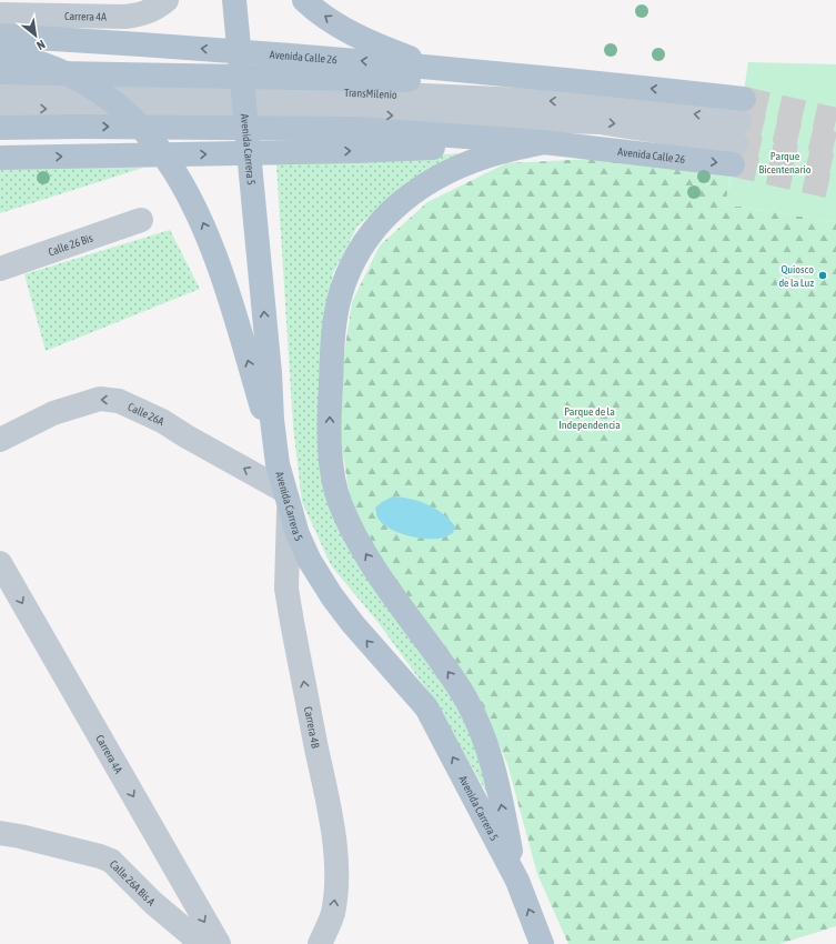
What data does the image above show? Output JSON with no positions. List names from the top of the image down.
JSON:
{
  "streets": {
    "main road": ["Avenida Calle 26", "Avenida Carrera 5"],
    "street": [
      "Carrera 4A",
      "TransMilenio",
      "Calle 26 Bis",
      "Calle 26A",
      "Carrera 4B",
      "Calle 26A Bis A"
    ]
  },
  "crossings": [
    ["Avenida Calle 26", "TransMilenio"],
    ["Avenida Carrera 5", "Calle 26A"],
    ["Avenida Carrera 5", "Carrera 4B"],
    ["Calle 26A", "Carrera 4B"]
  ],
  "one_way": ["Carrera 4A", "Calle 26A", "Carrera 4B"],
  "parks": ["Parque Bicentenario", "Parque de la Independencia"],
  "places": ["Quiosco de la Luz"],
  "north": "bottom right"
}
